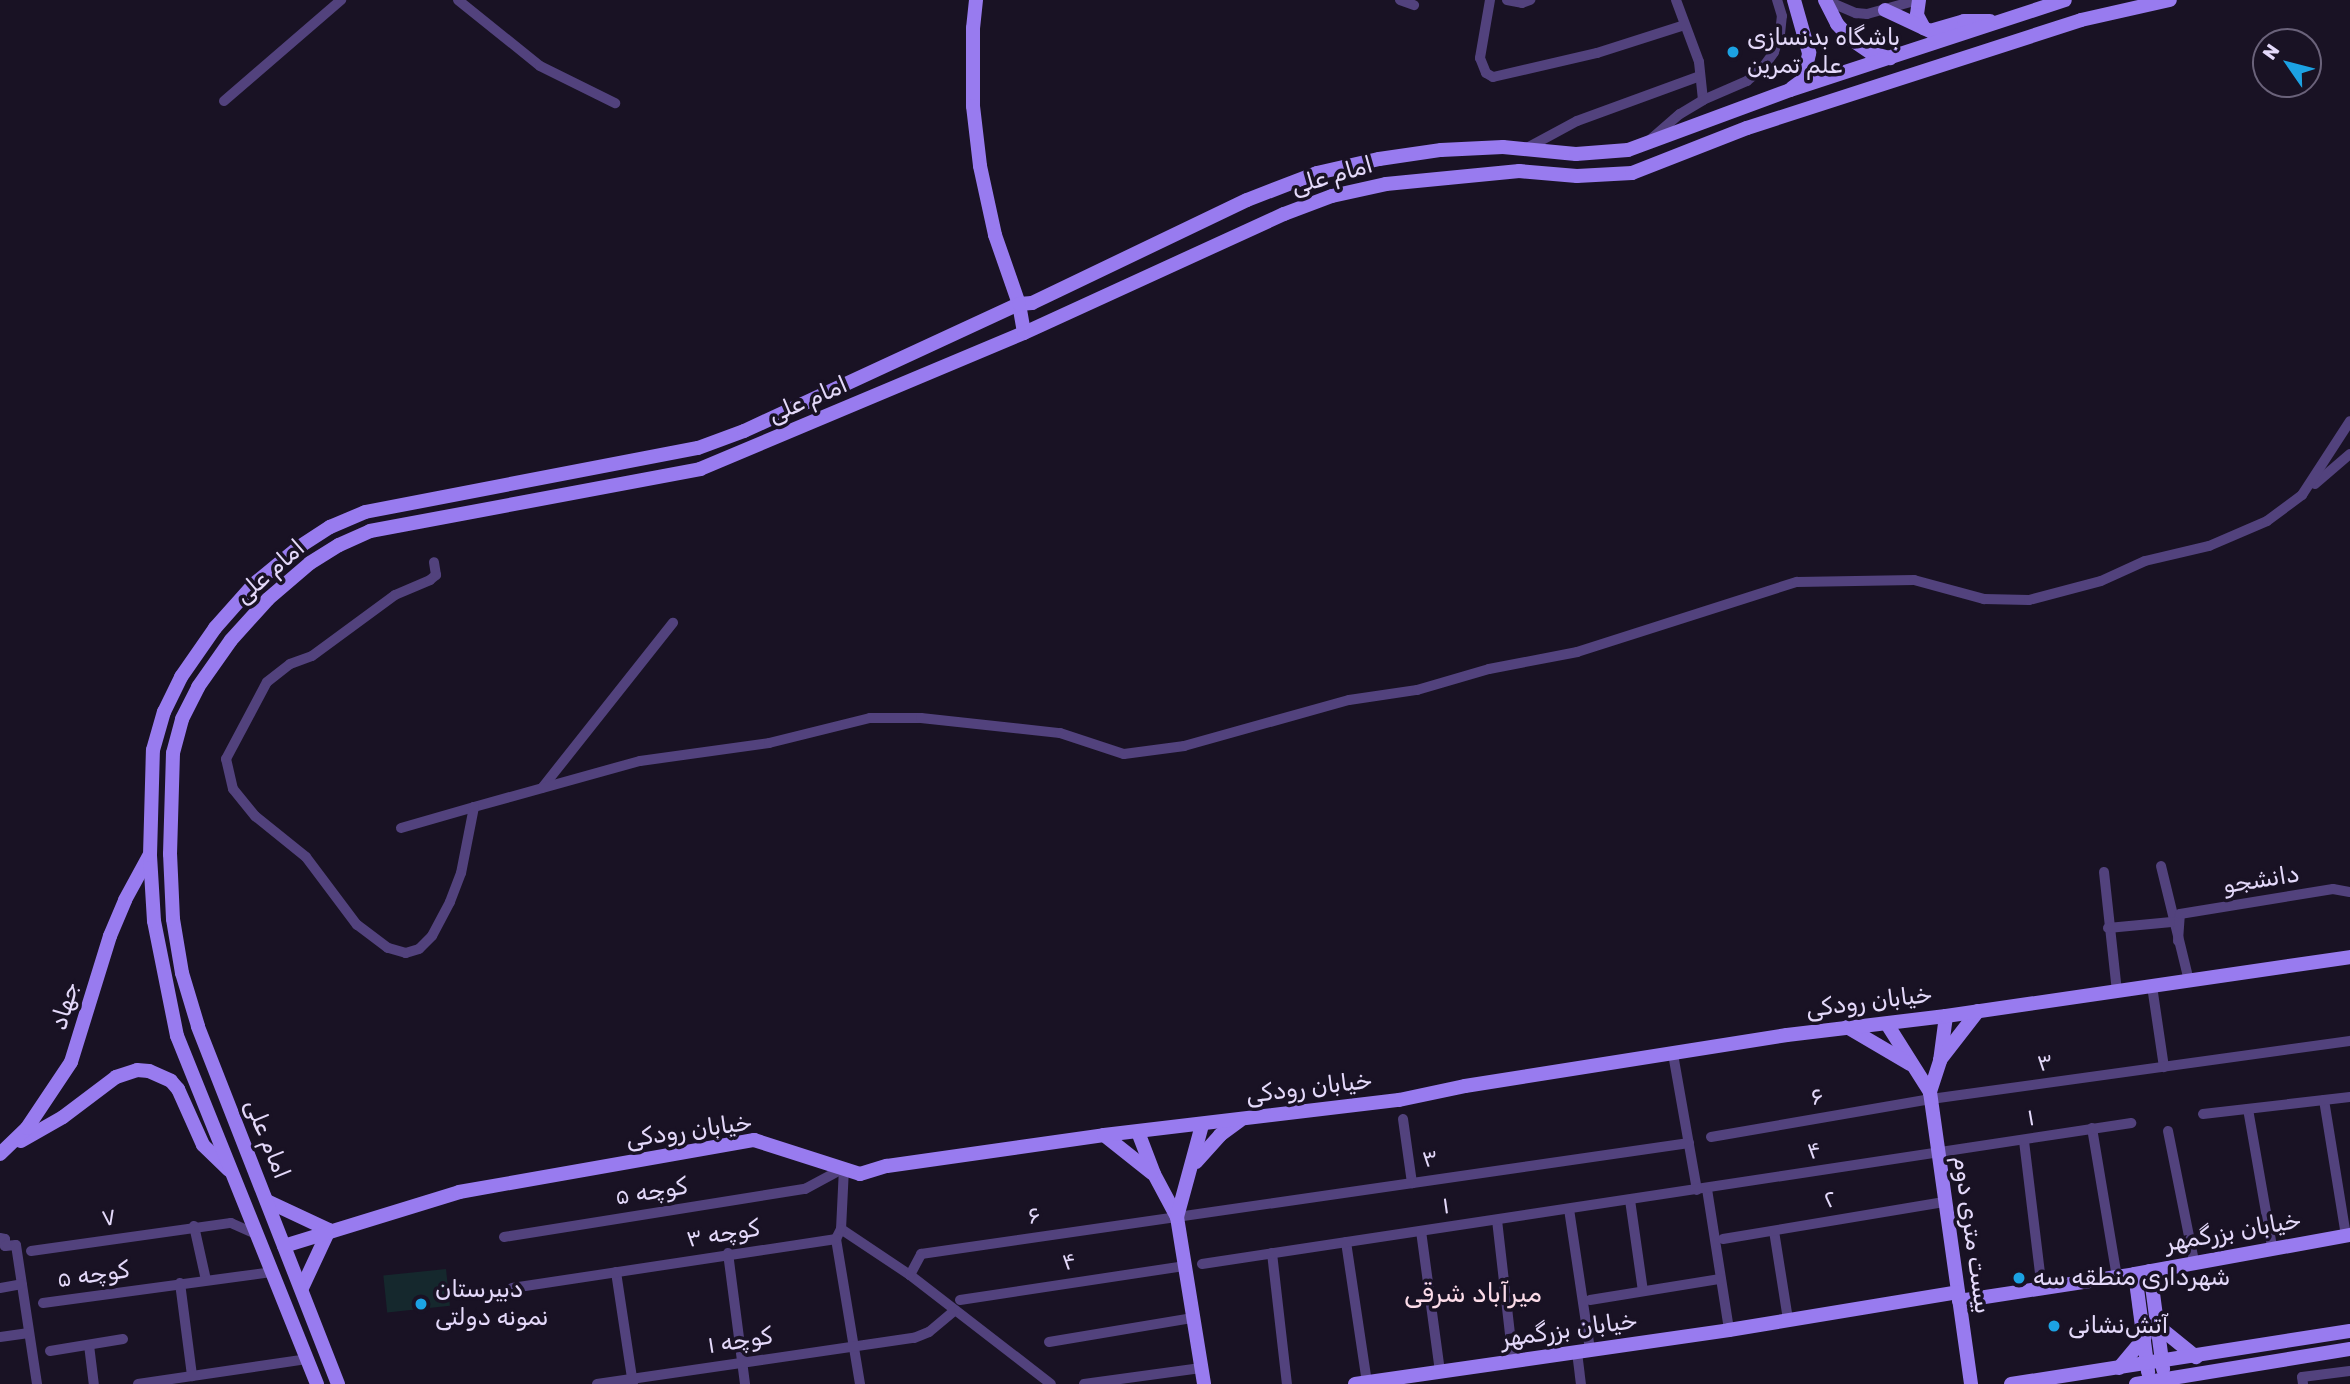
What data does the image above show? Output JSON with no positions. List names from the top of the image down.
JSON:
{
  "streets": {
    "main road": [
      "امام علی",
      "خیابان رودکی",
      "جهاد",
      "خیابان بزرگمهر",
      "بیست متری دوم"
    ],
    "street": [
      "دانشجو",
      "۳",
      "۶",
      "۱",
      "۴",
      "کوچه ۵",
      "۲",
      "۷",
      "کوچه ۳",
      "کوچه ۱"
    ]
  },
  "crossings": [
    ["امام علی", "خیابان رودکی"],
    ["امام علی", "جهاد"],
    ["امام علی", "کوچه ۵"],
    ["امام علی", "۷"],
    ["خیابان رودکی", "کوچه ۵"],
    ["خیابان رودکی", "بیست متری دوم"],
    ["۳", "۶"],
    ["۳", "بیست متری دوم"],
    ["۶", "بیست متری دوم"],
    ["۱", "۴"],
    ["۱", "بیست متری دوم"],
    ["۴", "بیست متری دوم"],
    ["۴", "کوچه ۱"],
    ["۲", "بیست متری دوم"],
    ["خیابان بزرگمهر", "بیست متری دوم"]
  ],
  "districts": ["میرآباد شرقی"],
  "places": [
    "باشگاه بدنسازی علم تمرین",
    "شهرداری منطقه سه",
    "دبیرستان نمونه دولتی",
    "آتش‌نشانی"
  ],
  "north": "top left"
}
